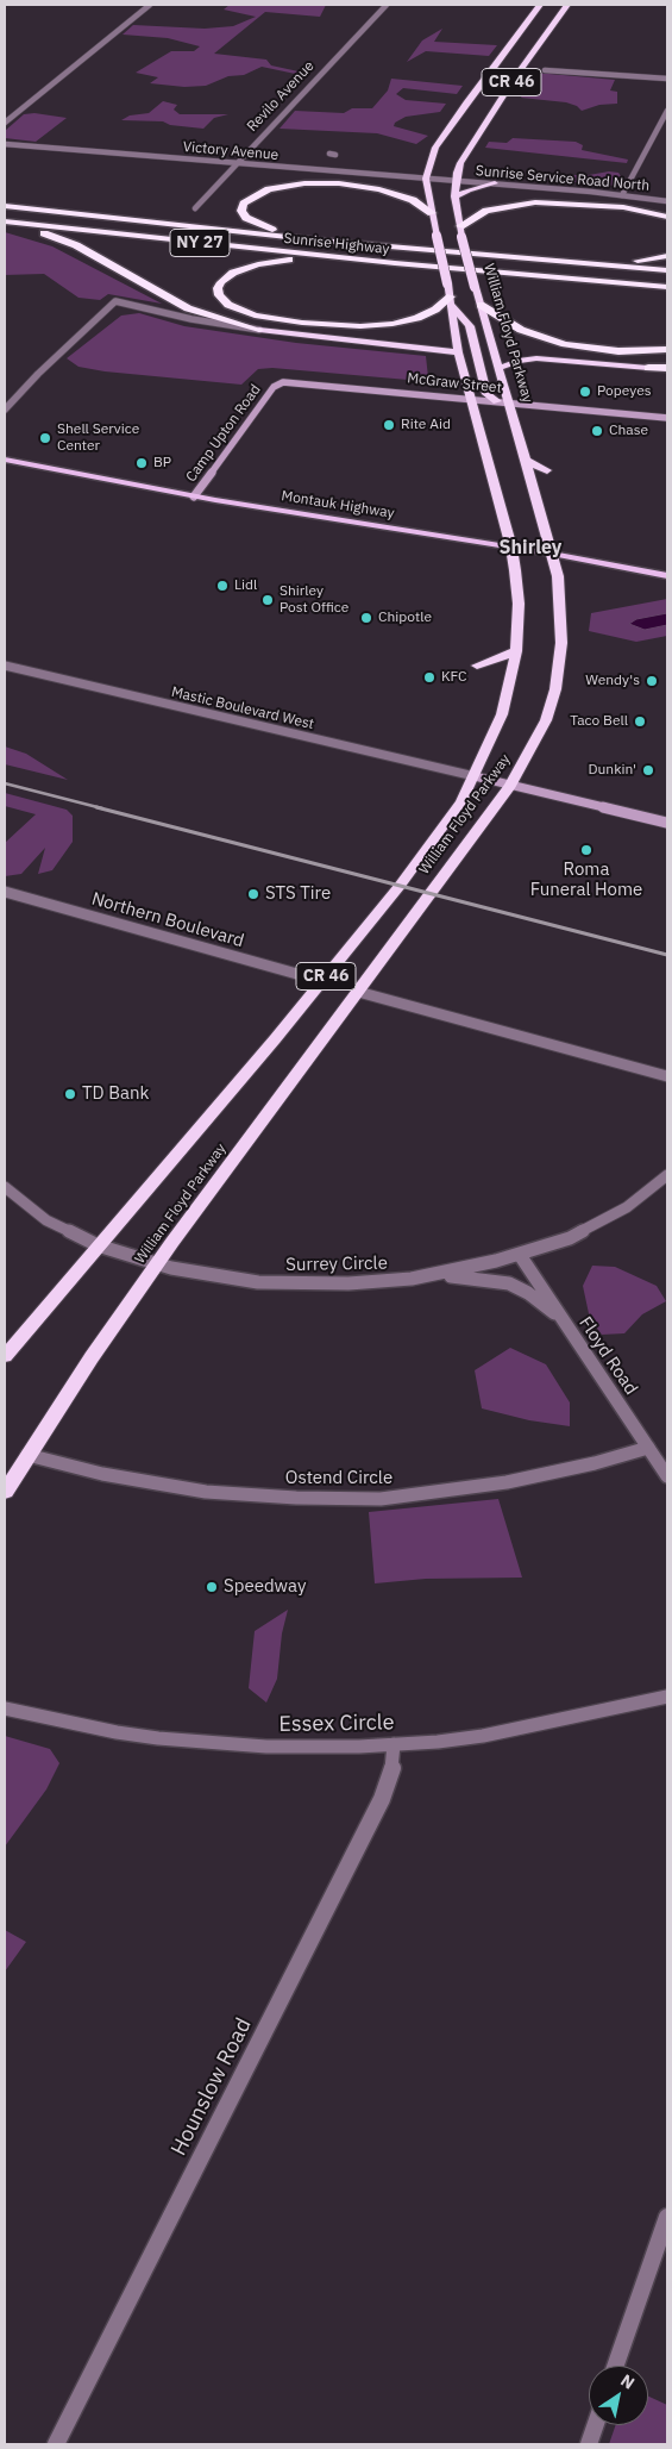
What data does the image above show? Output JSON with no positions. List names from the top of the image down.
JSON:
{
  "streets": {
    "highway": [
      "CR 46",
      "NY 27",
      "Sunrise Highway",
      "William Floyd Parkway"
    ],
    "main road": ["McGraw Street", "Camp Upton Road", "Montauk Highway"],
    "street": [
      "Revilo Avenue",
      "Victory Avenue",
      "Sunrise Service Road North",
      "Mastic Boulevard West",
      "Northern Boulevard",
      "Surrey Circle",
      "Floyd Road",
      "Ostend Circle",
      "Essex Circle",
      "Hounslow Road"
    ]
  },
  "crossings": [
    ["Revilo Avenue", "Victory Avenue"],
    ["Victory Avenue", "Sunrise Service Road North"],
    ["Victory Avenue", "William Floyd Parkway"],
    ["Sunrise Service Road North", "William Floyd Parkway"],
    ["William Floyd Parkway", "McGraw Street"],
    ["William Floyd Parkway", "Montauk Highway"],
    ["William Floyd Parkway", "Mastic Boulevard West"],
    ["William Floyd Parkway", "Northern Boulevard"],
    ["William Floyd Parkway", "Surrey Circle"],
    ["William Floyd Parkway", "Ostend Circle"],
    ["McGraw Street", "Camp Upton Road"],
    ["Camp Upton Road", "Montauk Highway"],
    ["Surrey Circle", "Floyd Road"],
    ["Floyd Road", "Ostend Circle"],
    ["Essex Circle", "Hounslow Road"]
  ],
  "districts": ["Shirley"],
  "places": [
    "Popeyes",
    "Rite Aid",
    "Chase",
    "Shell Service Center",
    "BP",
    "Lidl",
    "Shirley Post Office",
    "Chipotle",
    "KFC",
    "Wendy's",
    "Taco Bell",
    "Dunkin'",
    "Roma Funeral Home",
    "STS Tire",
    "TD Bank",
    "Speedway"
  ],
  "north": "top right"
}
